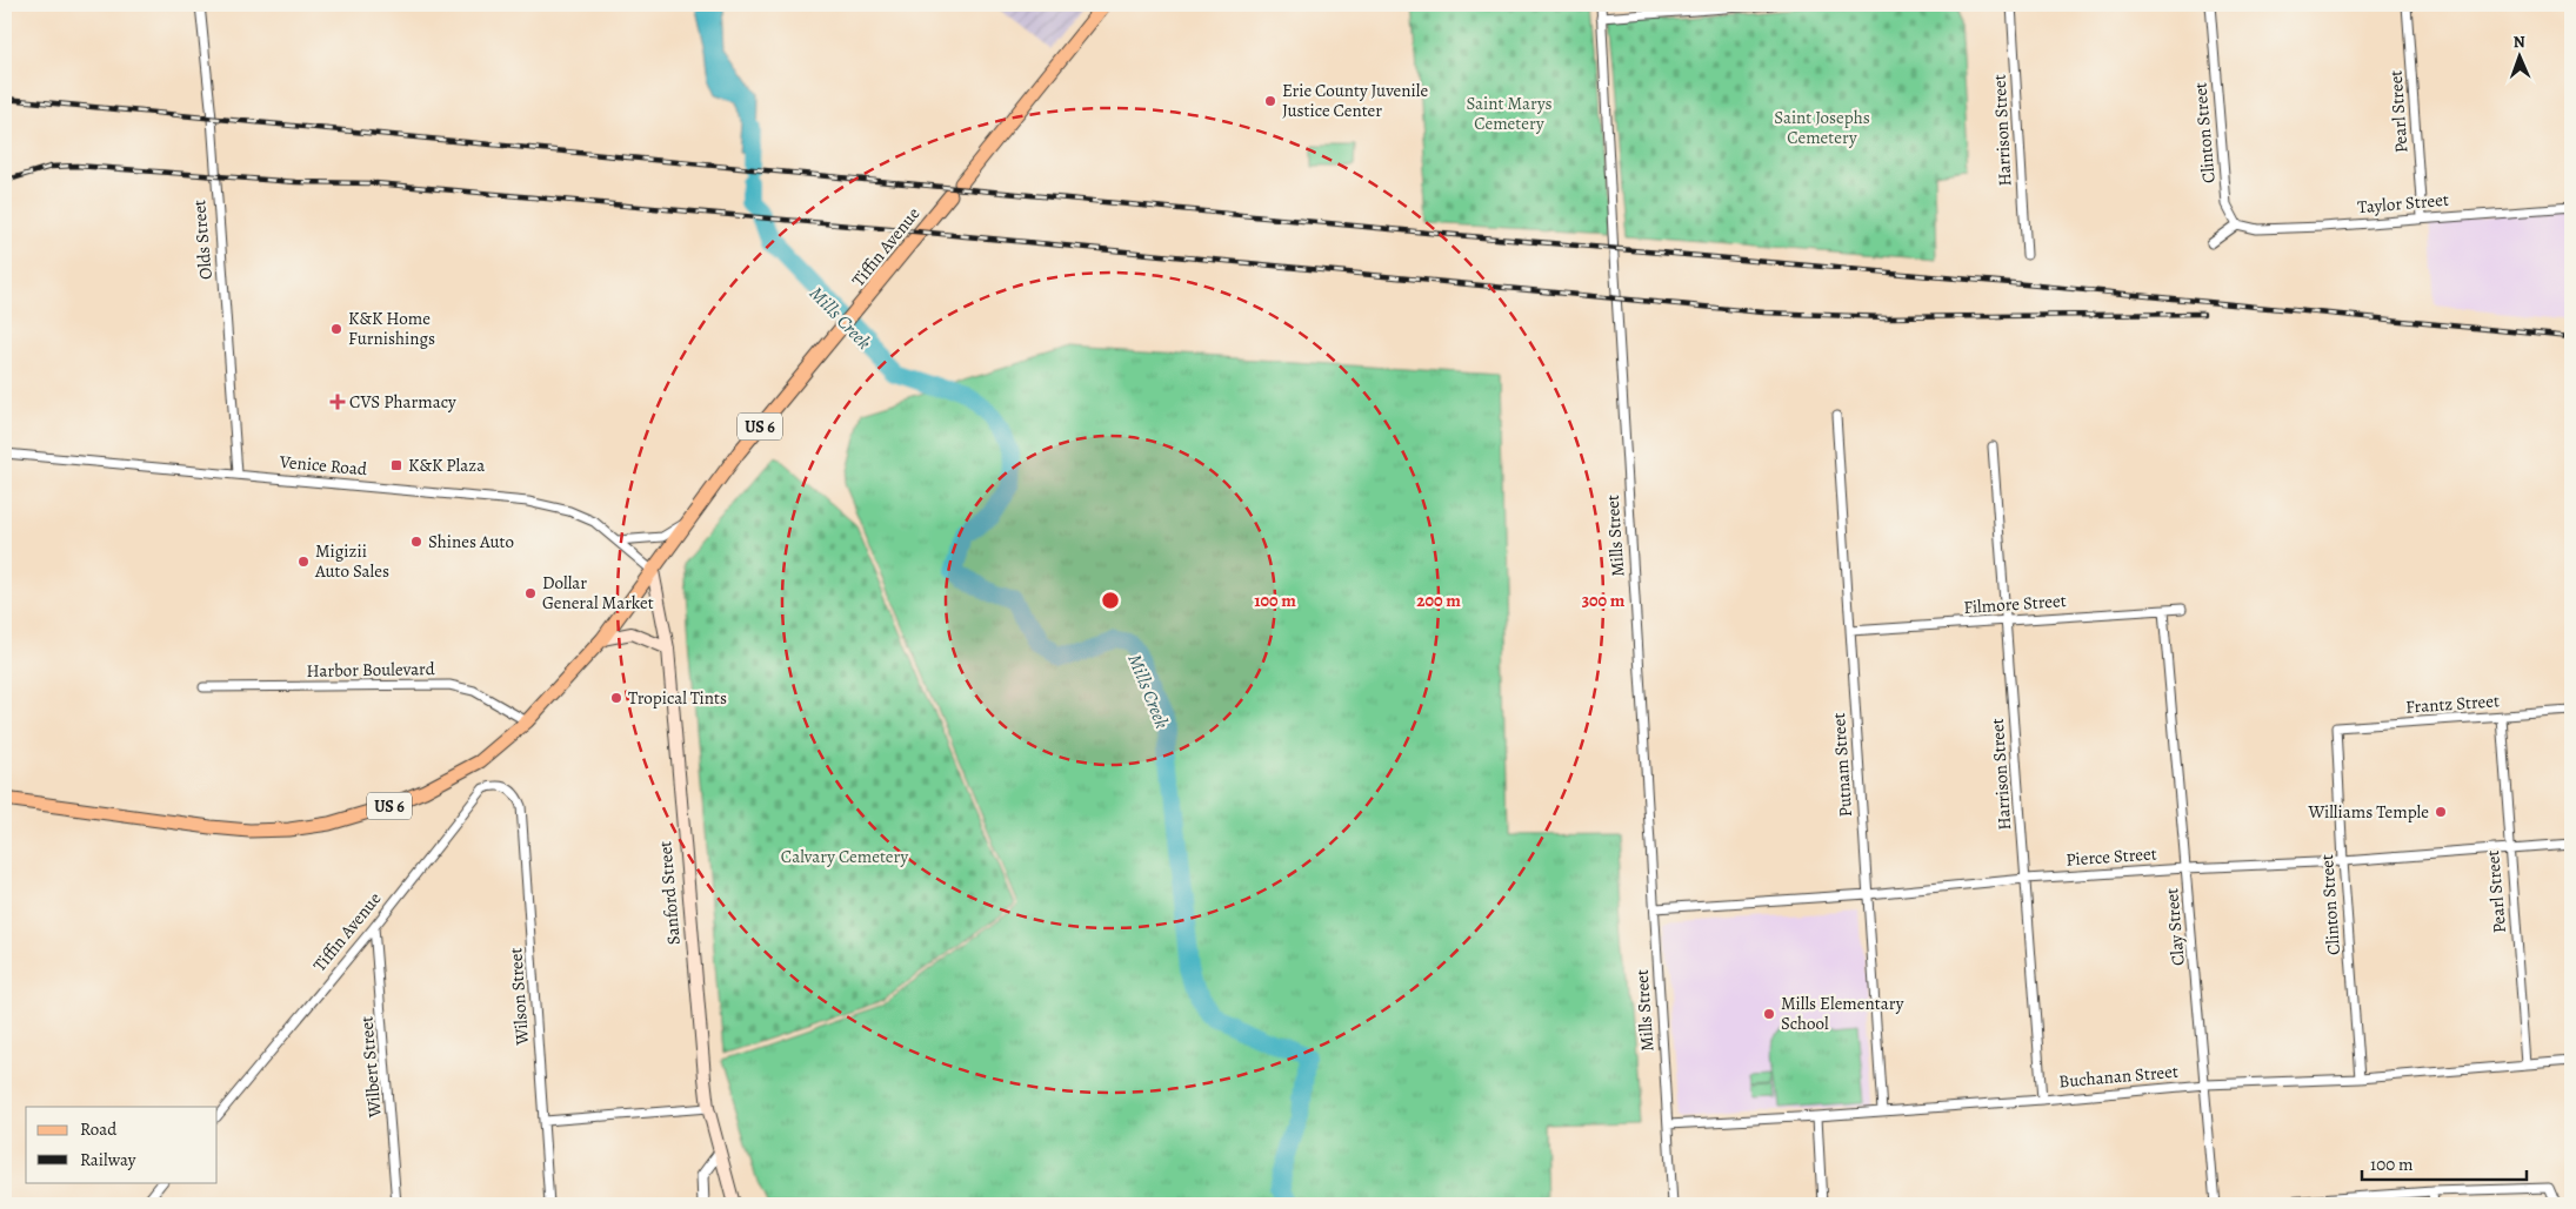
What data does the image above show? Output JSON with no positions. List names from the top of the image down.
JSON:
{
  "streets": {
    "main road": ["Tiffin Avenue", "US 6", "Sanford Street"],
    "street": [
      "Pearl Street",
      "Harrison Street",
      "Clinton Street",
      "Taylor Street",
      "Olds Street",
      "Venice Road",
      "Mills Street",
      "Filmore Street",
      "Harbor Boulevard",
      "Frantz Street",
      "Putnam Street",
      "Pierce Street",
      "Clay Street",
      "Wilson Street",
      "Wilbert Street",
      "Buchanan Street"
    ]
  },
  "crossings": [
    ["Pearl Street", "Taylor Street"],
    ["Pearl Street", "Frantz Street"],
    ["Pearl Street", "Pierce Street"],
    ["Pearl Street", "Buchanan Street"],
    ["Harrison Street", "Filmore Street"],
    ["Harrison Street", "Pierce Street"],
    ["Harrison Street", "Buchanan Street"],
    ["Clinton Street", "Taylor Street"],
    ["Clinton Street", "Frantz Street"],
    ["Clinton Street", "Pierce Street"],
    ["Clinton Street", "Buchanan Street"],
    ["Olds Street", "Venice Road"],
    ["Tiffin Avenue", "US 6"],
    ["Tiffin Avenue", "Venice Road"],
    ["Tiffin Avenue", "Sanford Street"],
    ["Tiffin Avenue", "Wilson Street"],
    ["Tiffin Avenue", "Wilbert Street"],
    ["US 6", "Venice Road"],
    ["US 6", "Harbor Boulevard"],
    ["US 6", "Sanford Street"],
    ["Venice Road", "Sanford Street"],
    ["Mills Street", "Pierce Street"],
    ["Mills Street", "Buchanan Street"],
    ["Filmore Street", "Putnam Street"],
    ["Filmore Street", "Clay Street"],
    ["Putnam Street", "Pierce Street"],
    ["Putnam Street", "Buchanan Street"],
    ["Pierce Street", "Clay Street"],
    ["Clay Street", "Buchanan Street"]
  ],
  "water": ["Mills Creek"],
  "parks": ["Saint Marys Cemetery", "Saint Josephs Cemetery", "Calvary Cemetery"],
  "places": {
    "other": [
      "Erie County Juvenile Justice Center",
      "K&K Home Furnishings",
      "Shines Auto",
      "Migizii Auto Sales",
      "Dollar General Market",
      "Tropical Tints",
      "Williams Temple",
      "Mills Elementary School"
    ],
    "health": ["CVS Pharmacy"],
    "transit": ["K&K Plaza"]
  },
  "legend": ["Road", "Railway"],
  "scale_bar": "100 m",
  "north": "top",
  "rings": ["100 m", "200 m", "300 m"]
}
